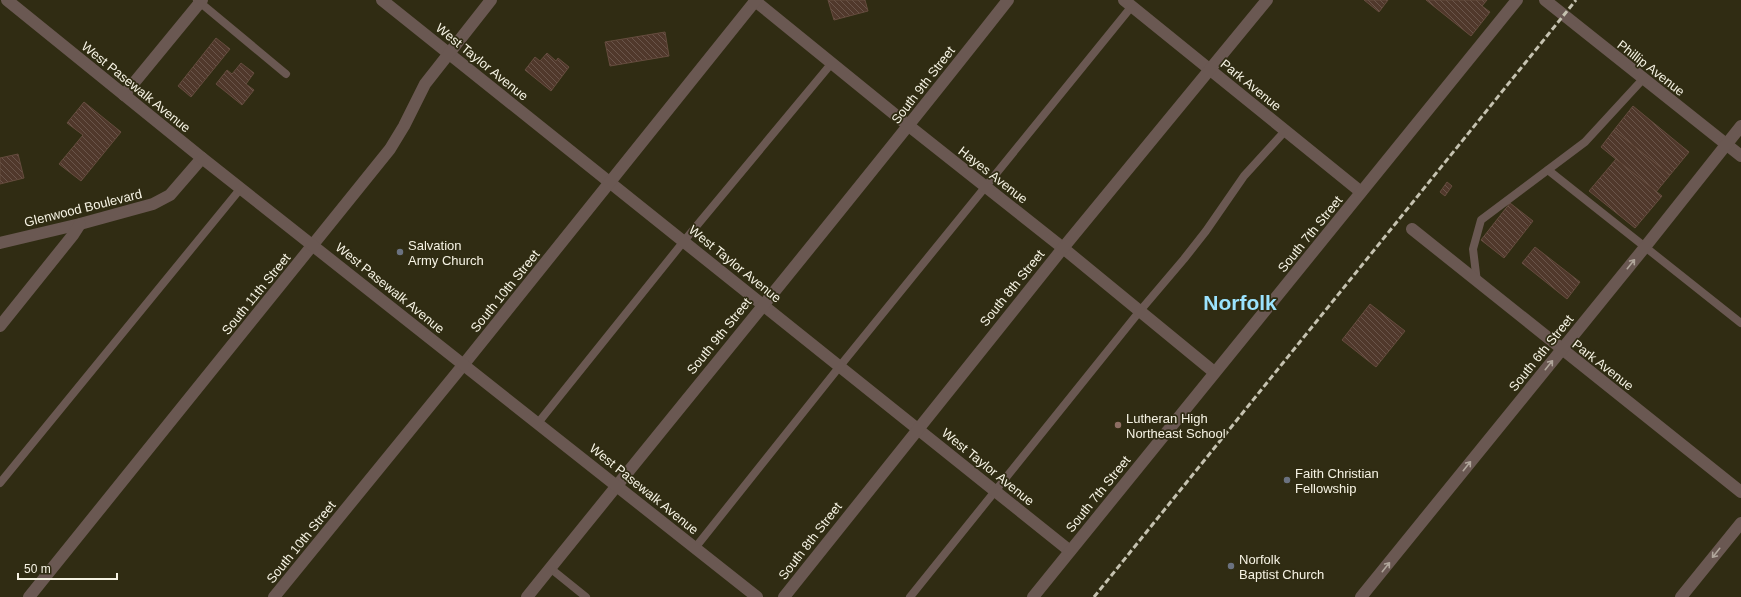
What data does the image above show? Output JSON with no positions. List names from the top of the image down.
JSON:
{
  "streets": {
    "street": [
      "West Taylor Avenue",
      "Phillip Avenue",
      "South 9th Street",
      "Park Avenue",
      "West Pasewalk Avenue",
      "Hayes Avenue",
      "Glenwood Boulevard",
      "South 7th Street",
      "South 8th Street",
      "South 10th Street",
      "South 11th Street",
      "South 6th Street"
    ]
  },
  "crossings": [
    ["West Taylor Avenue", "South 9th Street"],
    ["West Taylor Avenue", "South 7th Street"],
    ["West Taylor Avenue", "South 8th Street"],
    ["West Taylor Avenue", "South 10th Street"],
    ["West Taylor Avenue", "South 11th Street"],
    ["Phillip Avenue", "South 6th Street"],
    ["South 9th Street", "West Pasewalk Avenue"],
    ["South 9th Street", "Hayes Avenue"],
    ["Park Avenue", "South 7th Street"],
    ["Park Avenue", "South 8th Street"],
    ["Park Avenue", "South 6th Street"],
    ["West Pasewalk Avenue", "Glenwood Boulevard"],
    ["West Pasewalk Avenue", "South 10th Street"],
    ["West Pasewalk Avenue", "South 11th Street"],
    ["Hayes Avenue", "South 7th Street"],
    ["Hayes Avenue", "South 8th Street"],
    ["Hayes Avenue", "South 10th Street"]
  ],
  "one_way": ["South 6th Street"],
  "districts": ["Norfolk"],
  "places": [
    "Salvation Army Church",
    "Lutheran High Northeast School",
    "Faith Christian Fellowship",
    "Norfolk Baptist Church"
  ],
  "scale_bar": "50 m"
}
